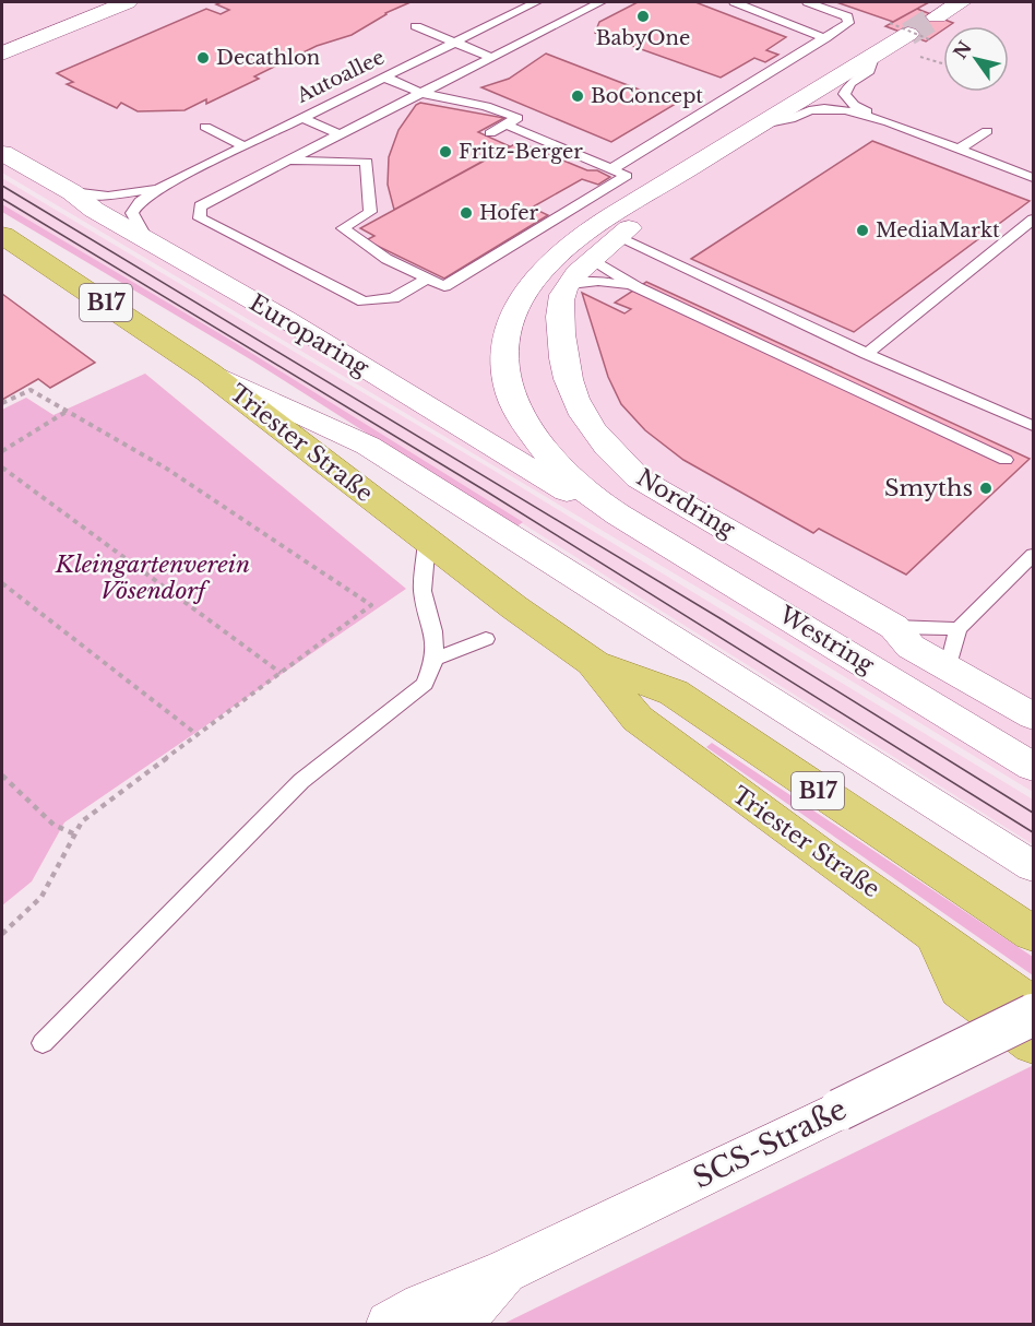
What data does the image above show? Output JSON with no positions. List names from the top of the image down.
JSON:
{
  "streets": {
    "main road": ["B17", "Triester Straße"],
    "street": [
      "Europaring",
      "Nordring",
      "Westring",
      "SCS-Straße"
    ],
    "lane": ["Autoallee"]
  },
  "crossings": [
    ["Autoallee", "Europaring"],
    ["Europaring", "Nordring"],
    ["Europaring", "Westring"],
    ["Nordring", "Westring"]
  ],
  "parks": ["Kleingartenverein Vösendorf"],
  "places": [
    "BabyOne",
    "Decathlon",
    "BoConcept",
    "Fritz-Berger",
    "Hofer",
    "MediaMarkt",
    "Smyths"
  ],
  "north": "top left"
}
